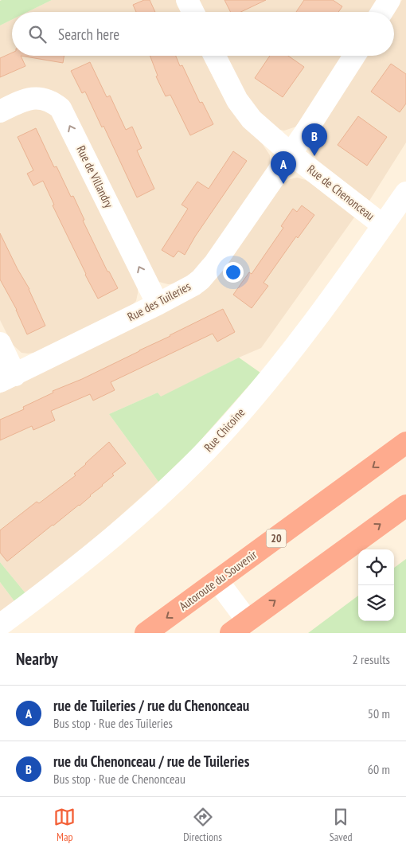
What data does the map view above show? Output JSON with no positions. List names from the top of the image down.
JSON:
{
  "streets": {
    "highway": ["20", "Autoroute du Souvenir"],
    "street": [
      "Rue de Villandry",
      "Rue de Chenonceau",
      "Rue des Tuileries",
      "Rue Chicoine"
    ]
  },
  "crossings": [
    ["Rue de Villandry", "Rue des Tuileries"],
    ["Rue de Chenonceau", "Rue des Tuileries"],
    ["Rue de Chenonceau", "Rue Chicoine"]
  ],
  "one_way": ["Rue de Villandry"],
  "page": {
    "search": "Search here",
    "pins": ["B", "A"],
    "heading": ["Nearby", "2 results"],
    "list": [
      {
        "mark": "A",
        "name": "rue de Tuileries / rue du Chenonceau",
        "note": "Bus stop · Rue des Tuileries",
        "value": "50 m"
      },
      {
        "mark": "B",
        "name": "rue du Chenonceau / rue de Tuileries",
        "note": "Bus stop · Rue de Chenonceau",
        "value": "60 m"
      }
    ],
    "nav": ["Map", "Directions", "Saved"]
  }
}
